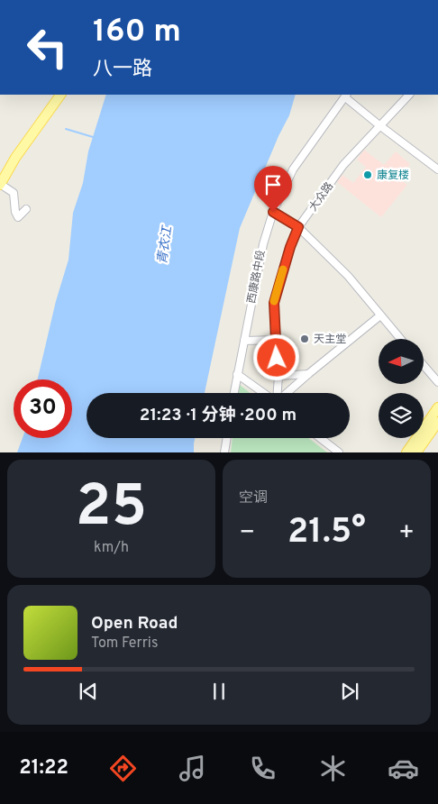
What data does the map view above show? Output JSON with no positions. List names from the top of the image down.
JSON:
{
  "streets": {
    "street": ["大众路", "西康路中段"]
  },
  "water": ["青衣江"],
  "places": ["康复楼", "天主堂"],
  "north": "left",
  "page": {
    "turn": ["160 m", "八一路"],
    "limit": "30",
    "trip": "21:23 · 1 分钟 · 200 m",
    "tile": [
      ["25", "km/h"],
      "空调"
    ],
    "heat": ["−", "21.5°", "+"],
    "song": ["Open Road", "Tom Ferris"],
    "tabs": "21:22"
  }
}
